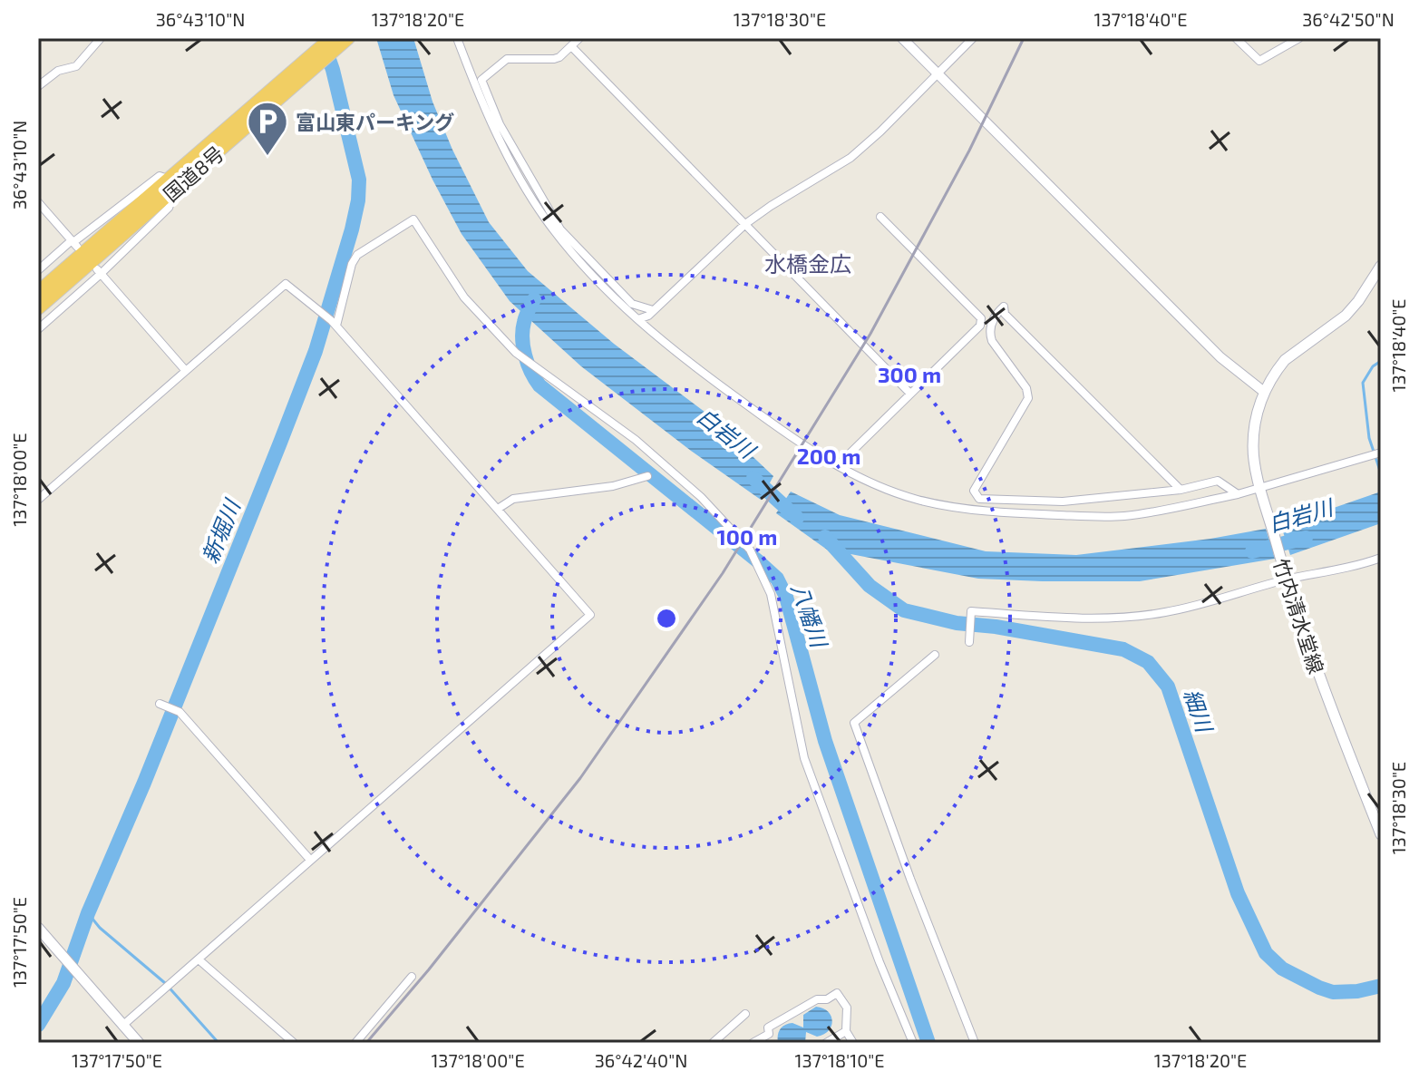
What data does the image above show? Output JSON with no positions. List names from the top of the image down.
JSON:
{
  "streets": {
    "highway": ["国道8号"],
    "main road": ["竹内清水堂線"]
  },
  "districts": ["水橋金広"],
  "water": [
    "白岩川",
    "新堀川",
    "八幡川",
    "細川"
  ],
  "places": {
    "parking": ["富山東パーキング"]
  },
  "coordinates": [
    "36°43'10\"N",
    "137°18'20\"E",
    "137°18'30\"E",
    "137°18'40\"E",
    "36°42'50\"N",
    "137°18'00\"E",
    "137°17'50\"E",
    "36°42'40\"N",
    "137°18'10\"E"
  ],
  "rings": ["300 m", "200 m", "100 m"]
}
